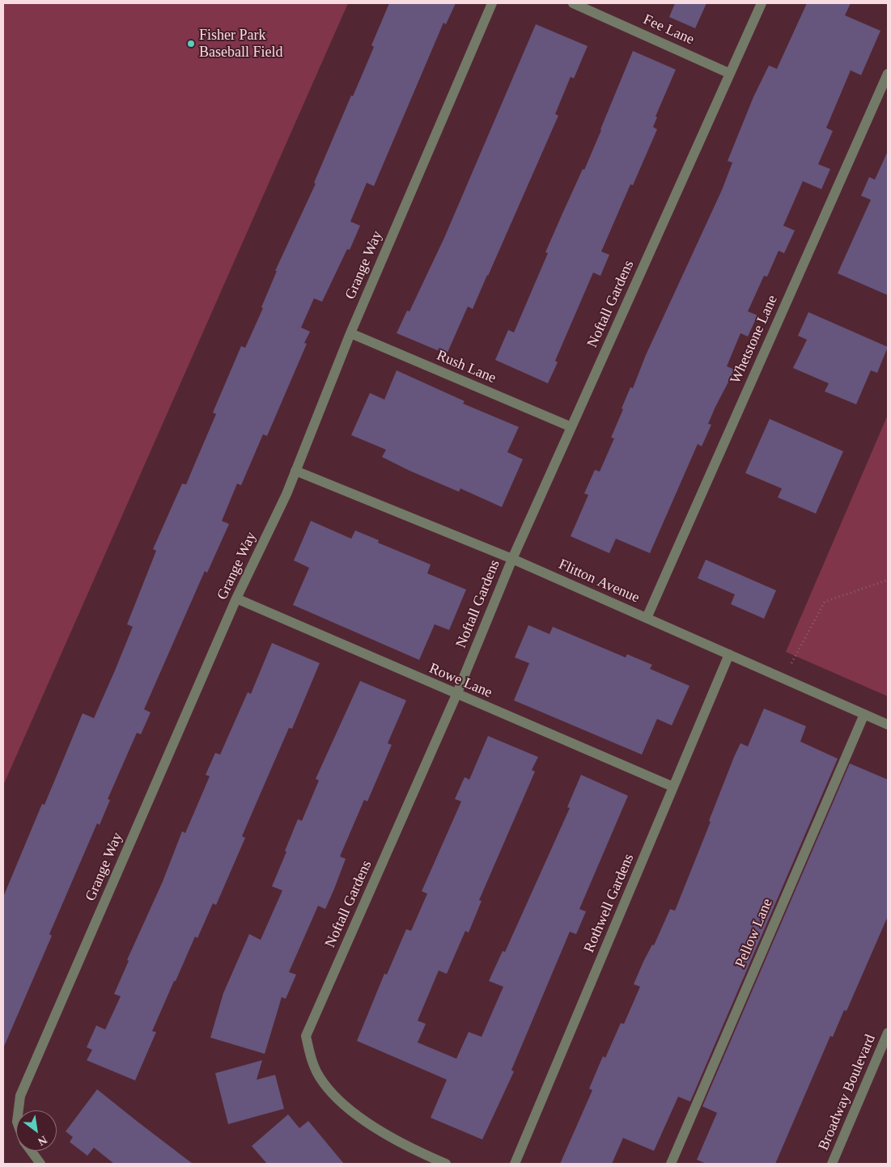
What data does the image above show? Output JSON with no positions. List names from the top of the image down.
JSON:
{
  "streets": {
    "street": [
      "Fee Lane",
      "Grange Way",
      "Noftall Gardens",
      "Whetstone Lane",
      "Rush Lane",
      "Flitton Avenue",
      "Rowe Lane",
      "Rothwell Gardens",
      "Pellow Lane",
      "Broadway Boulevard"
    ]
  },
  "crossings": [
    ["Fee Lane", "Noftall Gardens"],
    ["Grange Way", "Rush Lane"],
    ["Grange Way", "Flitton Avenue"],
    ["Grange Way", "Rowe Lane"],
    ["Noftall Gardens", "Rush Lane"],
    ["Noftall Gardens", "Flitton Avenue"],
    ["Noftall Gardens", "Rowe Lane"],
    ["Whetstone Lane", "Flitton Avenue"],
    ["Flitton Avenue", "Rothwell Gardens"],
    ["Flitton Avenue", "Pellow Lane"],
    ["Rowe Lane", "Rothwell Gardens"]
  ],
  "places": ["Fisher Park Baseball Field"],
  "north": "bottom right"
}
